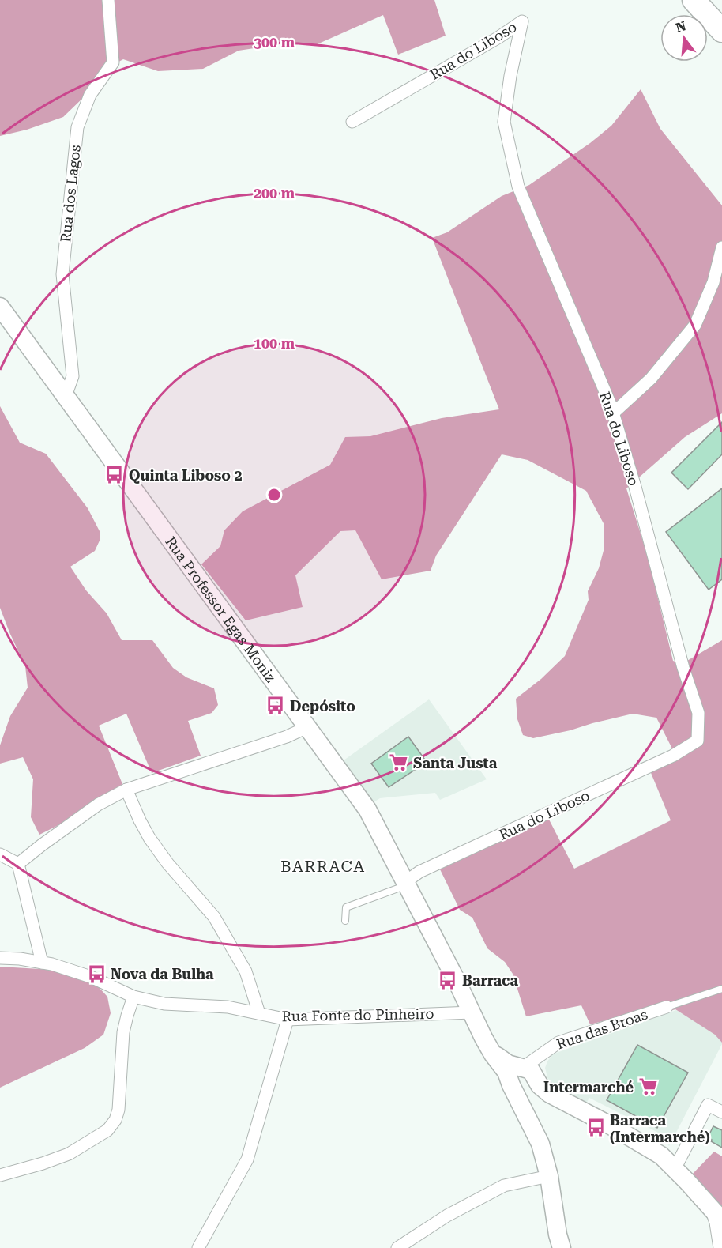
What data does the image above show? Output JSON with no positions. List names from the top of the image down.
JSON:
{
  "streets": {
    "main road": ["Rua Professor Egas Moniz"],
    "street": [
      "Rua do Liboso",
      "Rua dos Lagos",
      "Rua Fonte do Pinheiro",
      "Rua das Broas"
    ]
  },
  "crossings": [
    ["Rua do Liboso", "Rua Professor Egas Moniz"],
    ["Rua dos Lagos", "Rua Professor Egas Moniz"],
    ["Rua Professor Egas Moniz", "Rua Fonte do Pinheiro"],
    ["Rua Professor Egas Moniz", "Rua das Broas"]
  ],
  "districts": ["BARRACA"],
  "places": {
    "bus stop": [
      "Quinta Liboso 2",
      "Depósito",
      "Nova da Bulha",
      "Barraca",
      "Barraca (Intermarché)"
    ],
    "supermarket": ["Santa Justa", "Intermarché"]
  },
  "north": "top",
  "rings": ["300 m", "200 m", "100 m"]
}
